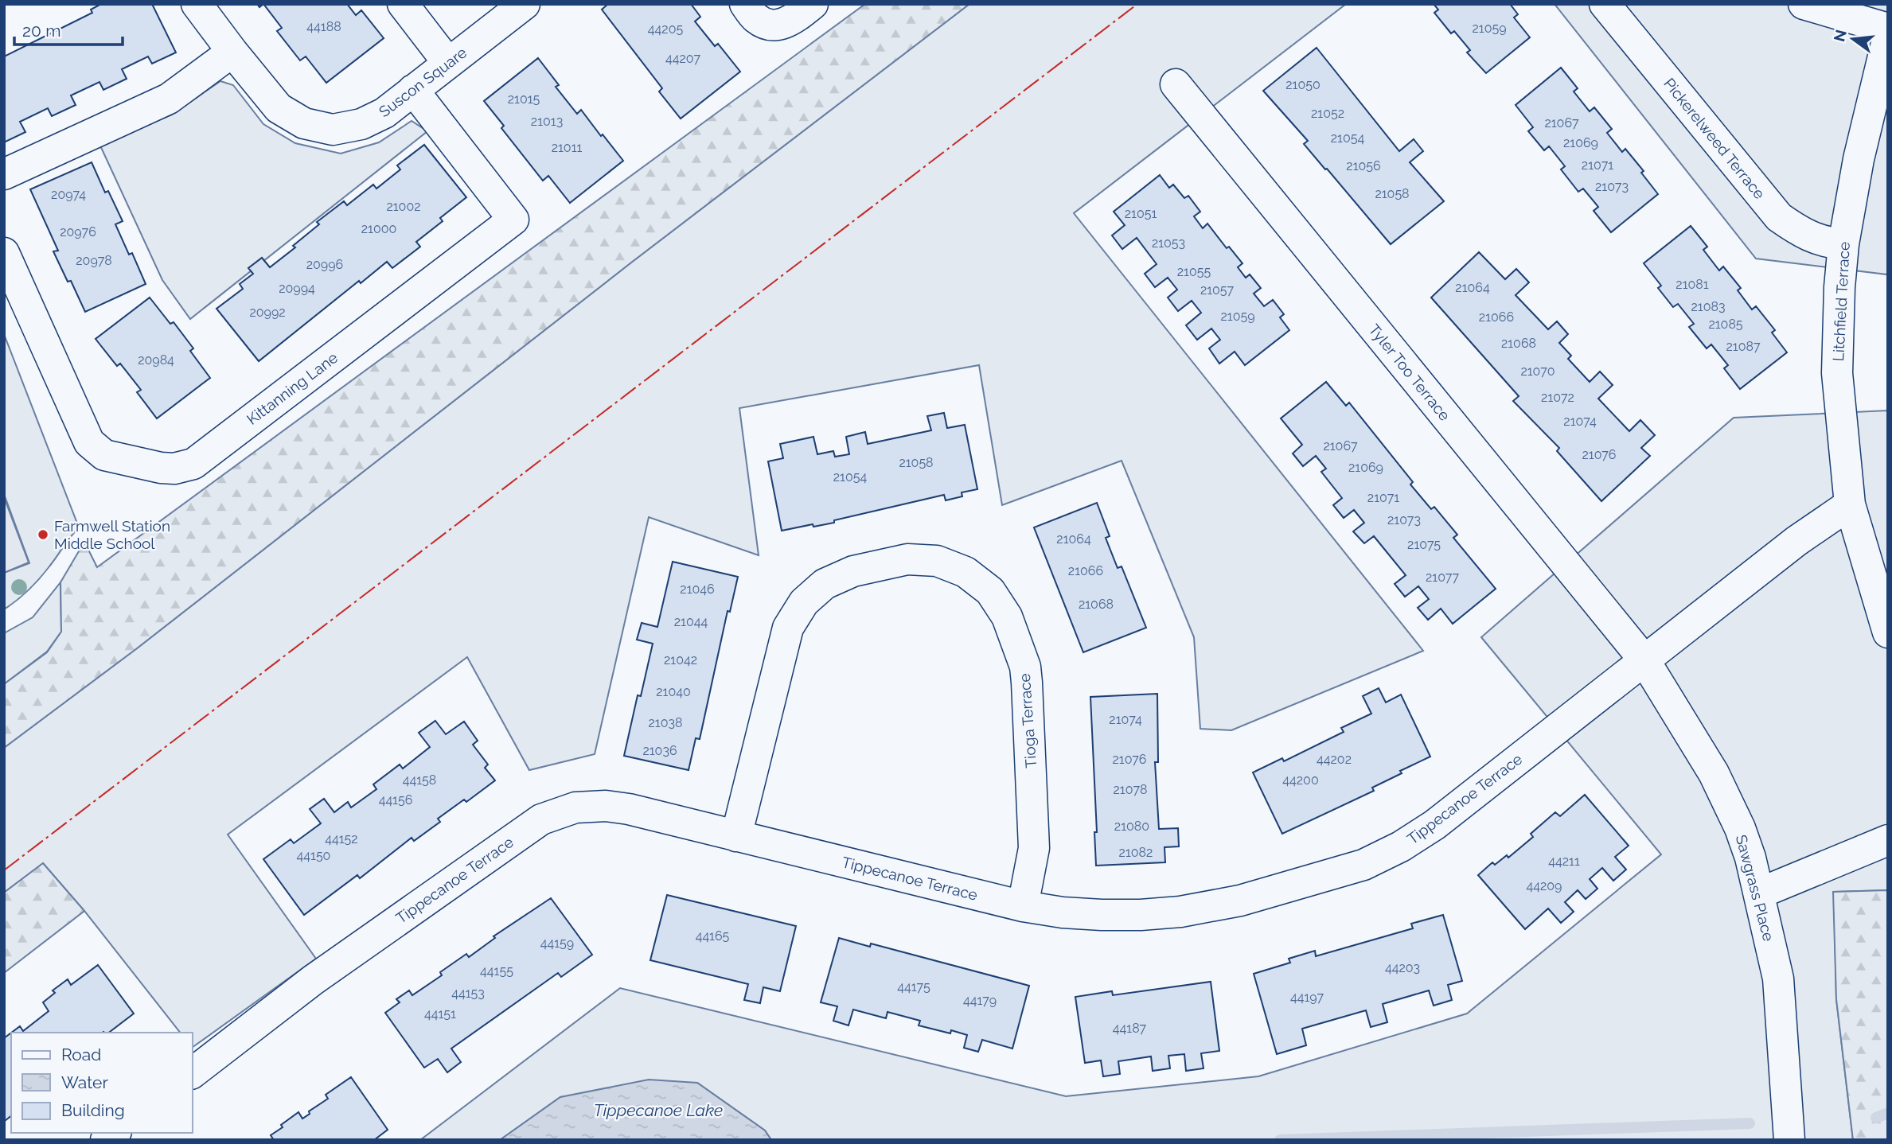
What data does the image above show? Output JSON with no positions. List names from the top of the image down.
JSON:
{
  "streets": {
    "street": [
      "Suscon Square",
      "Pickerelweed Terrace",
      "Litchfield Terrace",
      "Tyler Too Terrace",
      "Kittanning Lane",
      "Tioga Terrace",
      "Tippecanoe Terrace",
      "Sawgrass Place"
    ]
  },
  "crossings": [
    ["Suscon Square", "Kittanning Lane"],
    ["Pickerelweed Terrace", "Litchfield Terrace"],
    ["Tyler Too Terrace", "Tippecanoe Terrace"],
    ["Tyler Too Terrace", "Sawgrass Place"],
    ["Tioga Terrace", "Tippecanoe Terrace"],
    ["Tippecanoe Terrace", "Sawgrass Place"]
  ],
  "water": ["Tippecanoe Lake"],
  "places": ["Farmwell Station Middle School"],
  "house_numbers": [
    "44188",
    "21059",
    "44205",
    "44207",
    "21050",
    "21015",
    "21052",
    "21013",
    "21067",
    "21054",
    "21069",
    "21011",
    "21071",
    "21056",
    "21073",
    "21058",
    "20974",
    "21002",
    "21051",
    "21000",
    "20976",
    "21053",
    "20978",
    "20996",
    "21055",
    "21081",
    "21064",
    "20994",
    "21057",
    "21083",
    "20992",
    "21059",
    "21066",
    "21085",
    "21068",
    "21087",
    "20984",
    "21070",
    "21072",
    "21074",
    "21067",
    "21076",
    "21058",
    "21069",
    "21054",
    "21071",
    "21073",
    "21064",
    "21075",
    "21066",
    "21077",
    "21046",
    "21068",
    "21044",
    "21042",
    "21040",
    "21074",
    "21038",
    "21036",
    "21076",
    "44202",
    "44158",
    "44200",
    "21078",
    "44156",
    "21080",
    "44152",
    "21082",
    "44150",
    "44211",
    "44209",
    "44165",
    "44159",
    "44203",
    "44155",
    "44175",
    "44153",
    "44197",
    "44179",
    "44151",
    "44187"
  ],
  "legend": ["Road", "Water", "Building"],
  "scale_bar": "20 m",
  "north": "left"
}
